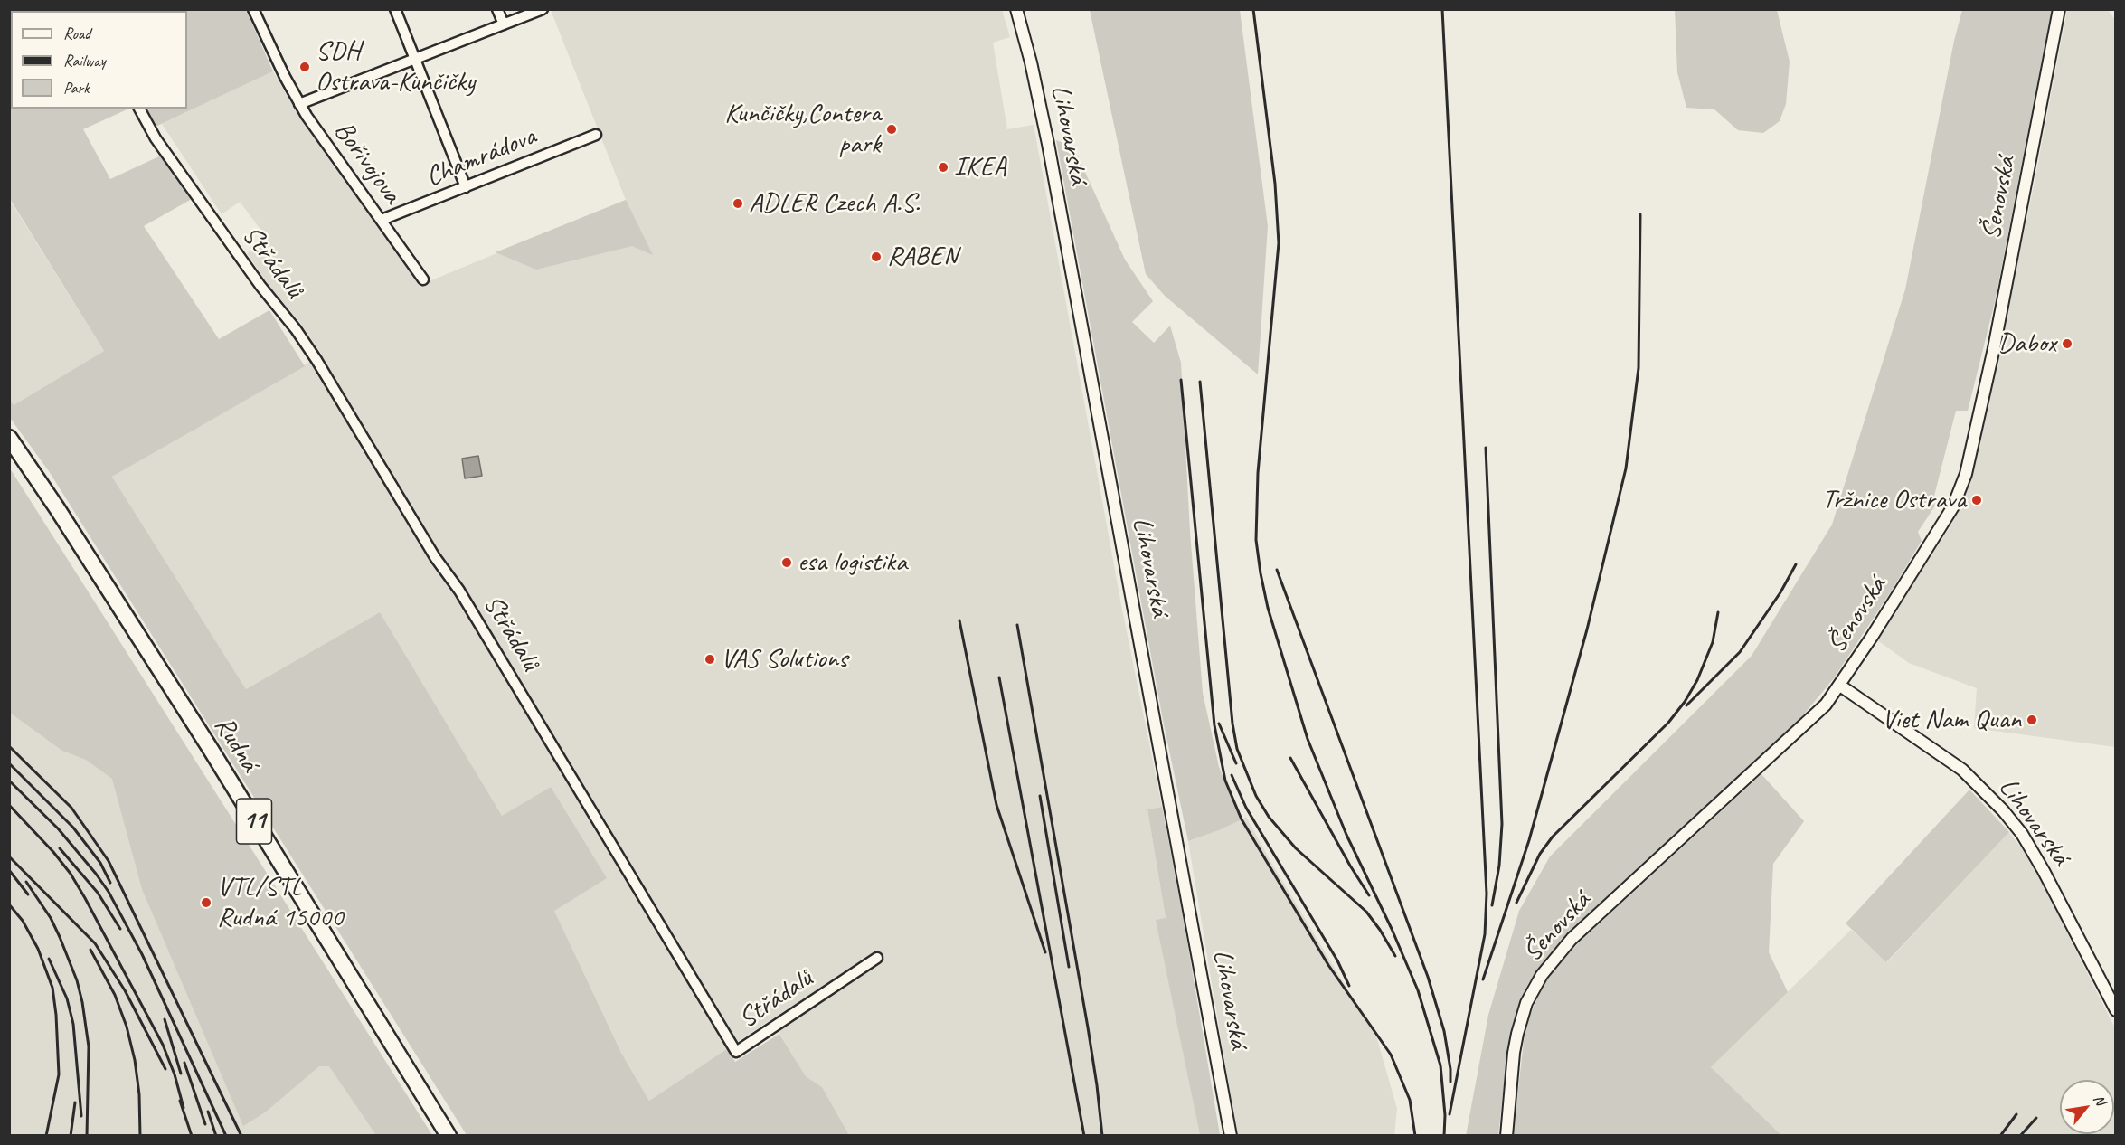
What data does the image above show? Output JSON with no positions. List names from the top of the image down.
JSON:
{
  "streets": {
    "main road": ["Rudná", "11"],
    "street": [
      "Lihovarská",
      "Chamrádova",
      "Bořivojova",
      "Šenovská",
      "Střádalů"
    ]
  },
  "crossings": [
    ["Lihovarská", "Šenovská"],
    ["Chamrádova", "Bořivojova"]
  ],
  "places": [
    "SDH Ostrava-Kunčičky",
    "Kunčičky,Contera park",
    "IKEA",
    "ADLER Czech A.S.",
    "RABEN",
    "Dabox",
    "Tržnice Ostrava",
    "esa logistika",
    "VAS Solutions",
    "Viet Nam Quan",
    "VTL/STL Rudná 15000"
  ],
  "legend": ["Road", "Railway", "Park"],
  "north": "top right"
}
